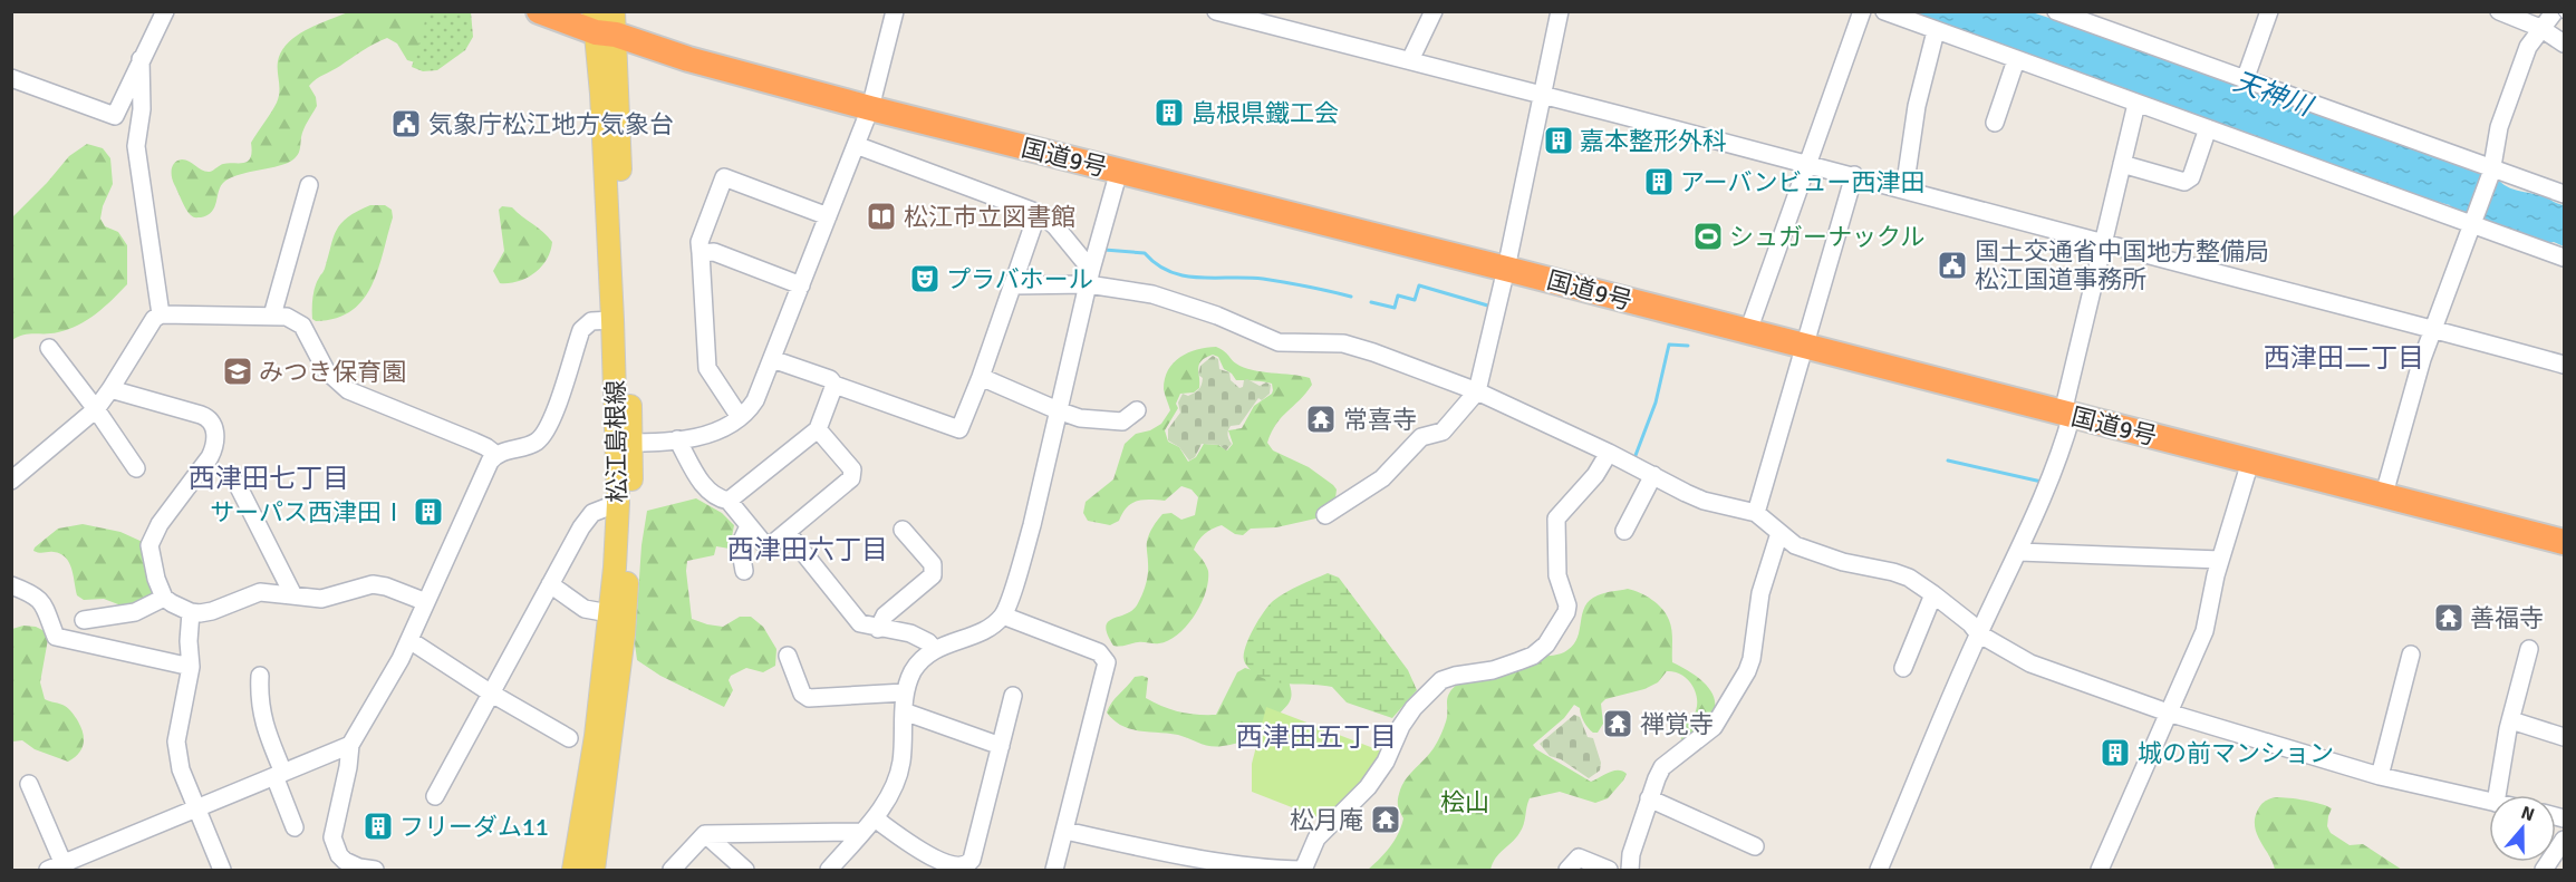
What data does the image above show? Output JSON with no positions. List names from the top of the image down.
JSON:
{
  "streets": {
    "highway": ["国道9号"],
    "main road": ["松江島根線"]
  },
  "crossings": [
    ["国道9号", "松江島根線"]
  ],
  "districts": [
    "西津田二丁目",
    "西津田七丁目",
    "西津田六丁目",
    "西津田五丁目"
  ],
  "water": ["天神川"],
  "parks": ["桧山"],
  "places": {
    "building": [
      "島根県鐵工会",
      "嘉本整形外科",
      "アーバンビュー西津田",
      "サーパス西津田Ⅰ",
      "城の前マンション",
      "フリーダム11"
    ],
    "public building": ["気象庁松江地方気象台", "国土交通省中国地方整備局 松江国道事務所"],
    "library": ["松江市立図書館"],
    "sports": ["シュガーナックル"],
    "theatre": ["プラバホール"],
    "school or university": ["みつき保育園"],
    "temple": [
      "常喜寺",
      "善福寺",
      "禅覚寺",
      "松月庵"
    ]
  },
  "north": "top"
}
